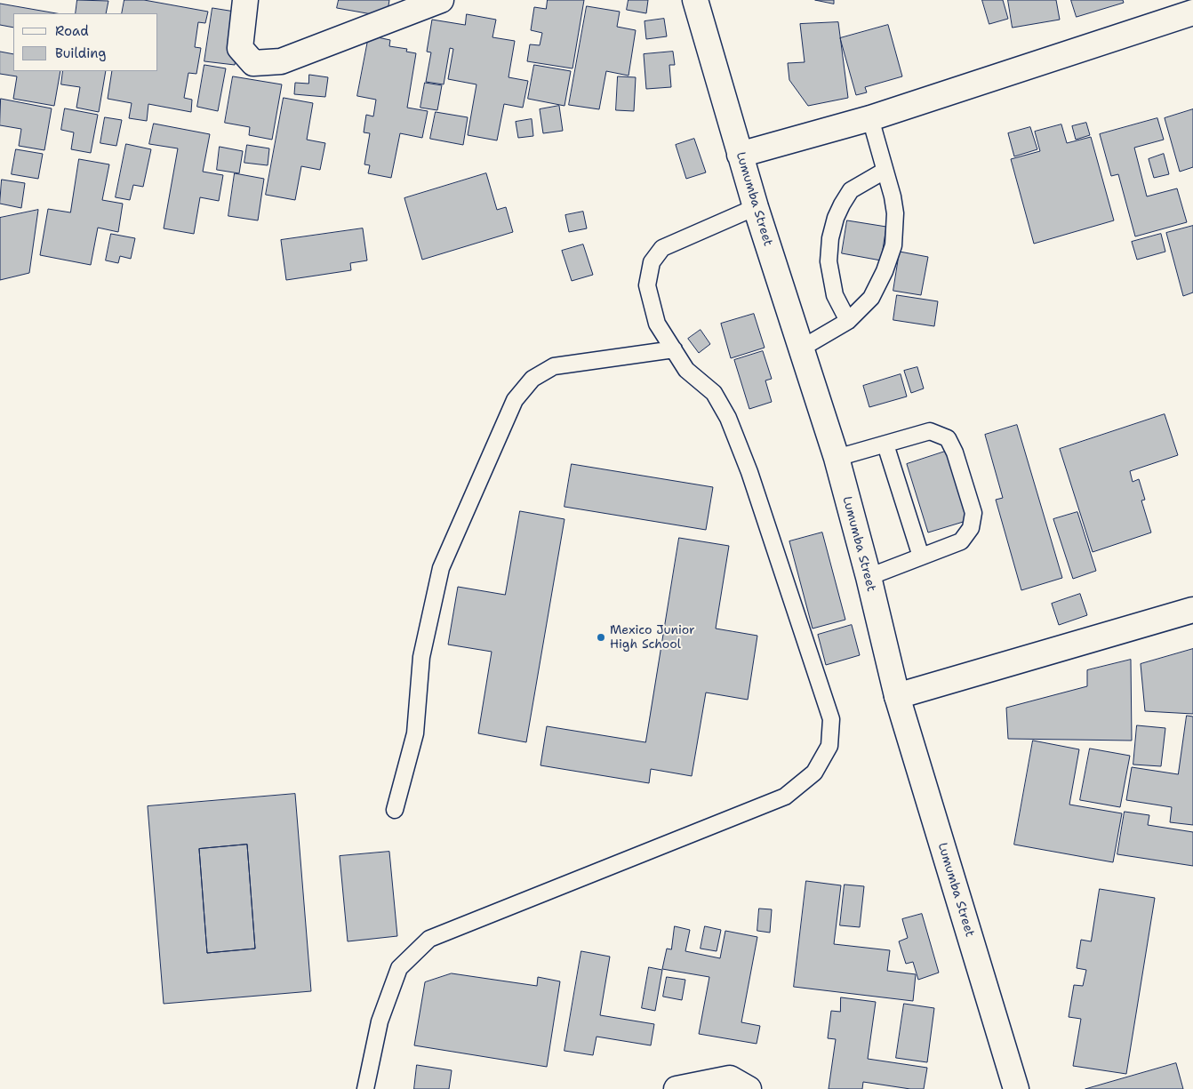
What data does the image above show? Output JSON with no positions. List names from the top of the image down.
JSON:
{
  "streets": {
    "main road": ["Lumumba Street"]
  },
  "places": ["Mexico Junior High School"],
  "legend": ["Road", "Building"]
}
